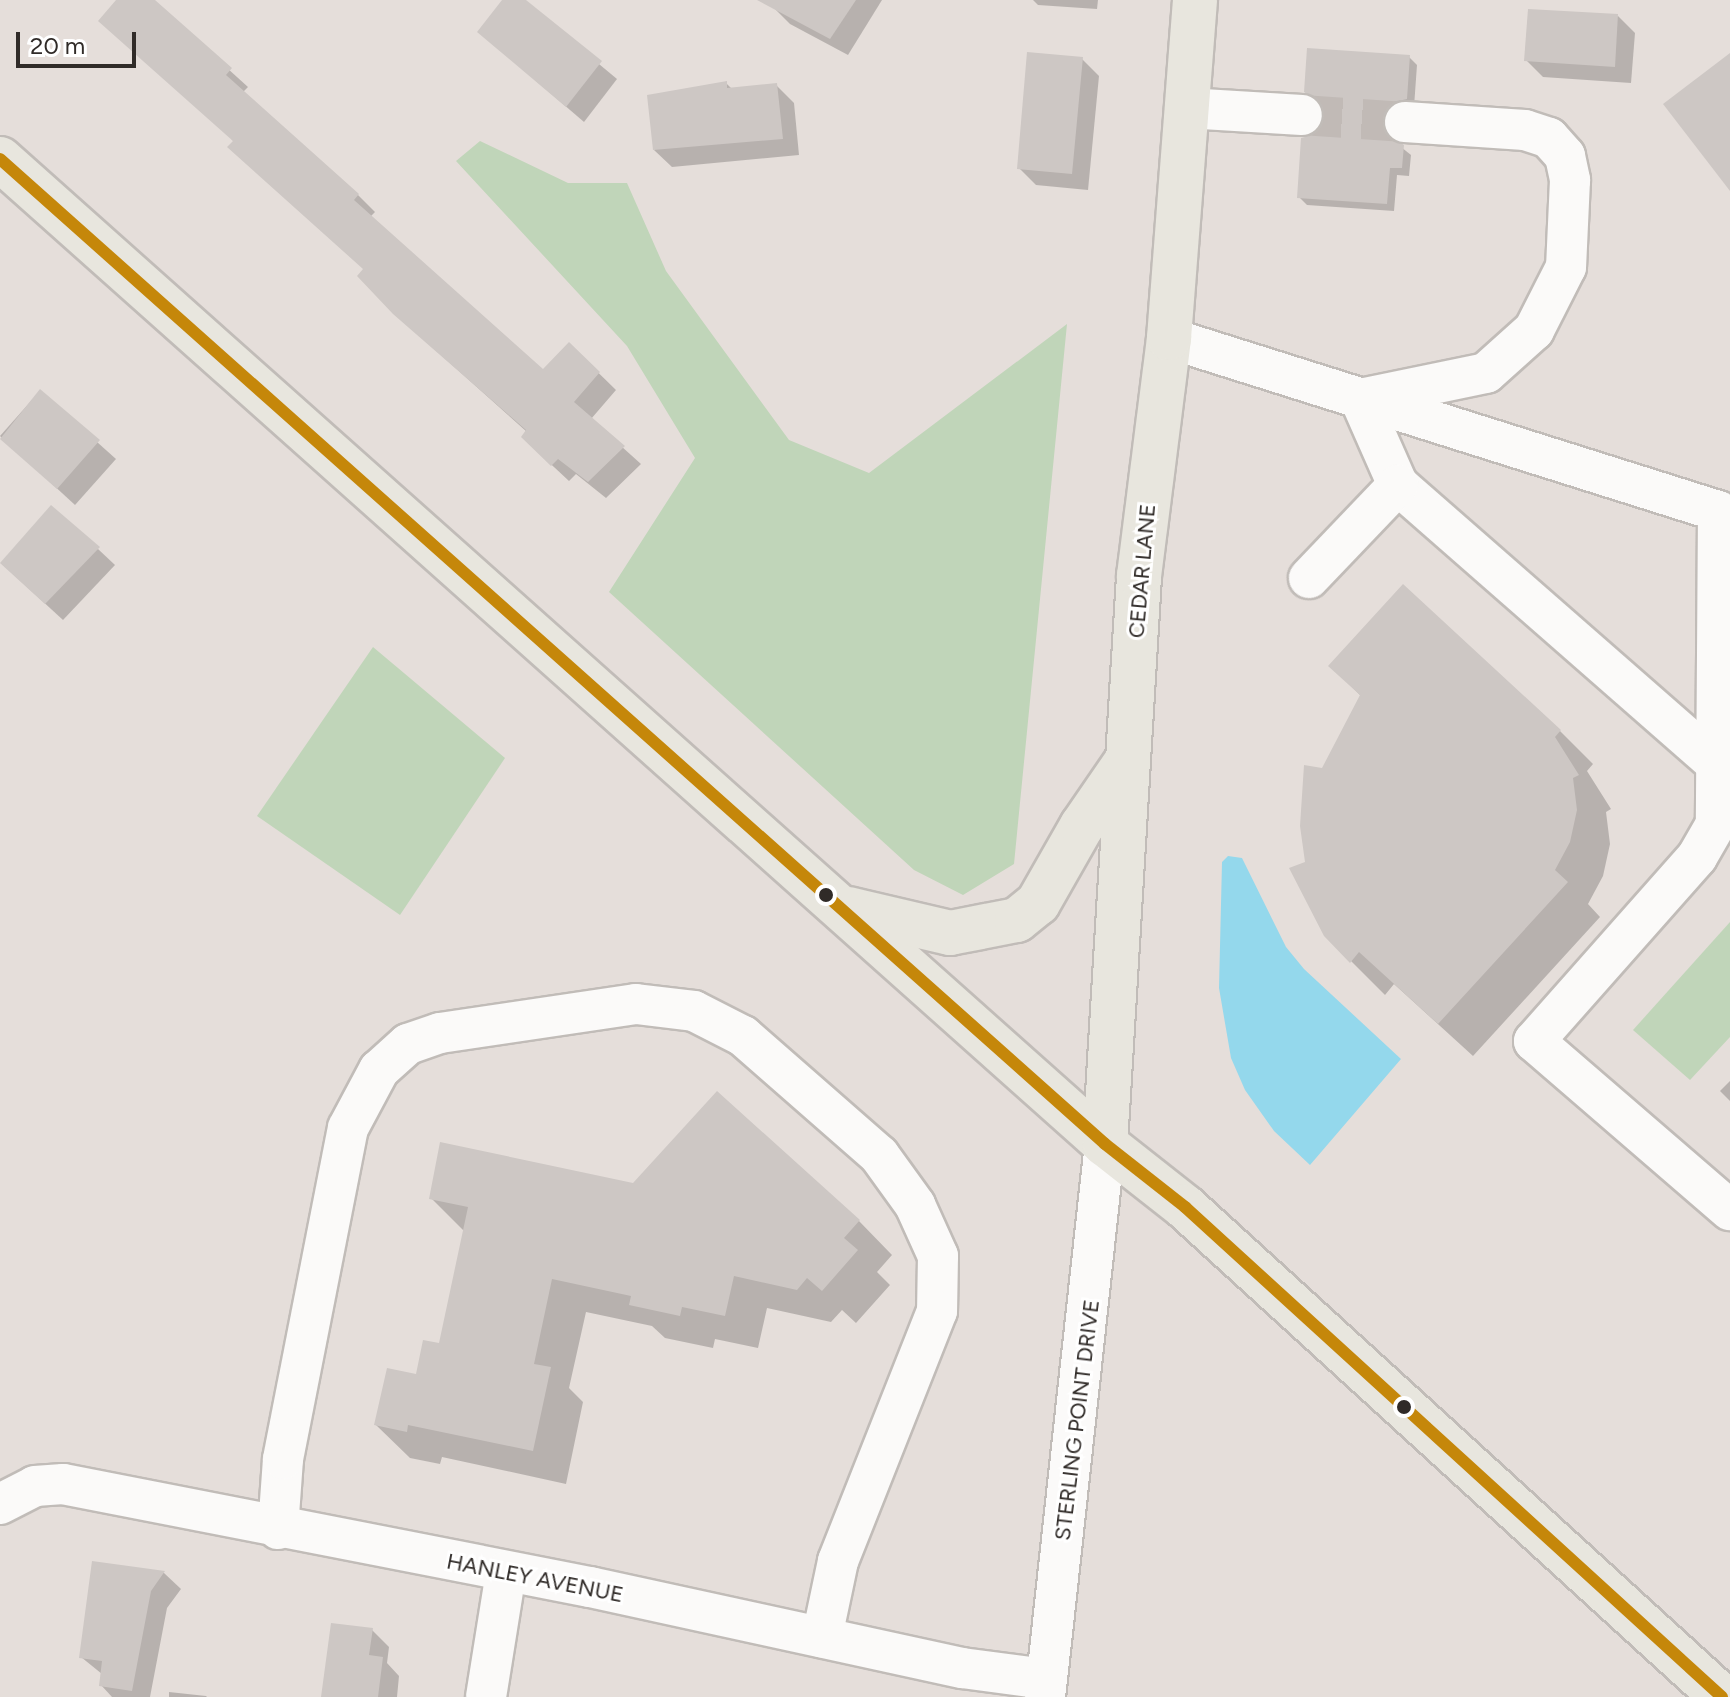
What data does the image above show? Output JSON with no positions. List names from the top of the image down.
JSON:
{
  "streets": {
    "main road": ["CEDAR LANE"],
    "street": ["STERLING POINT DRIVE", "HANLEY AVENUE"]
  },
  "crossings": [
    ["CEDAR LANE", "STERLING POINT DRIVE"],
    ["STERLING POINT DRIVE", "HANLEY AVENUE"]
  ],
  "scale_bar": "20 m"
}
